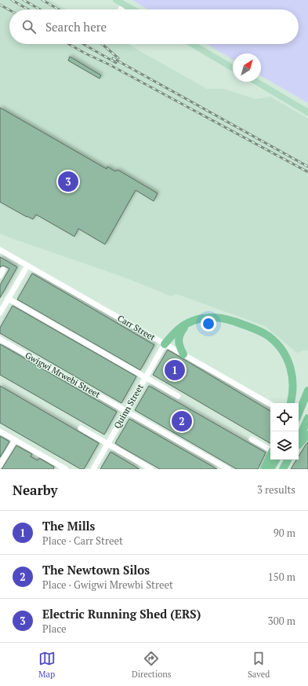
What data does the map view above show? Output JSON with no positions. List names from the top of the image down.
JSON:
{
  "streets": {
    "street": ["Carr Street", "Gwigwi Mrwebi Street", "Quinn Street"]
  },
  "crossings": [
    ["Carr Street", "Quinn Street"],
    ["Gwigwi Mrwebi Street", "Quinn Street"]
  ],
  "north": "top right",
  "page": {
    "search": "Search here",
    "pins": ["3", "1", "2"],
    "heading": ["Nearby", "3 results"],
    "list": [
      {
        "mark": "1",
        "name": "The Mills",
        "note": "Place · Carr Street",
        "value": "90 m"
      },
      {
        "mark": "2",
        "name": "The Newtown Silos",
        "note": "Place · Gwigwi Mrewbi Street",
        "value": "150 m"
      },
      {
        "mark": "3",
        "name": "Electric Running Shed (ERS)",
        "note": "Place",
        "value": "300 m"
      }
    ],
    "nav": ["Map", "Directions", "Saved"]
  }
}
